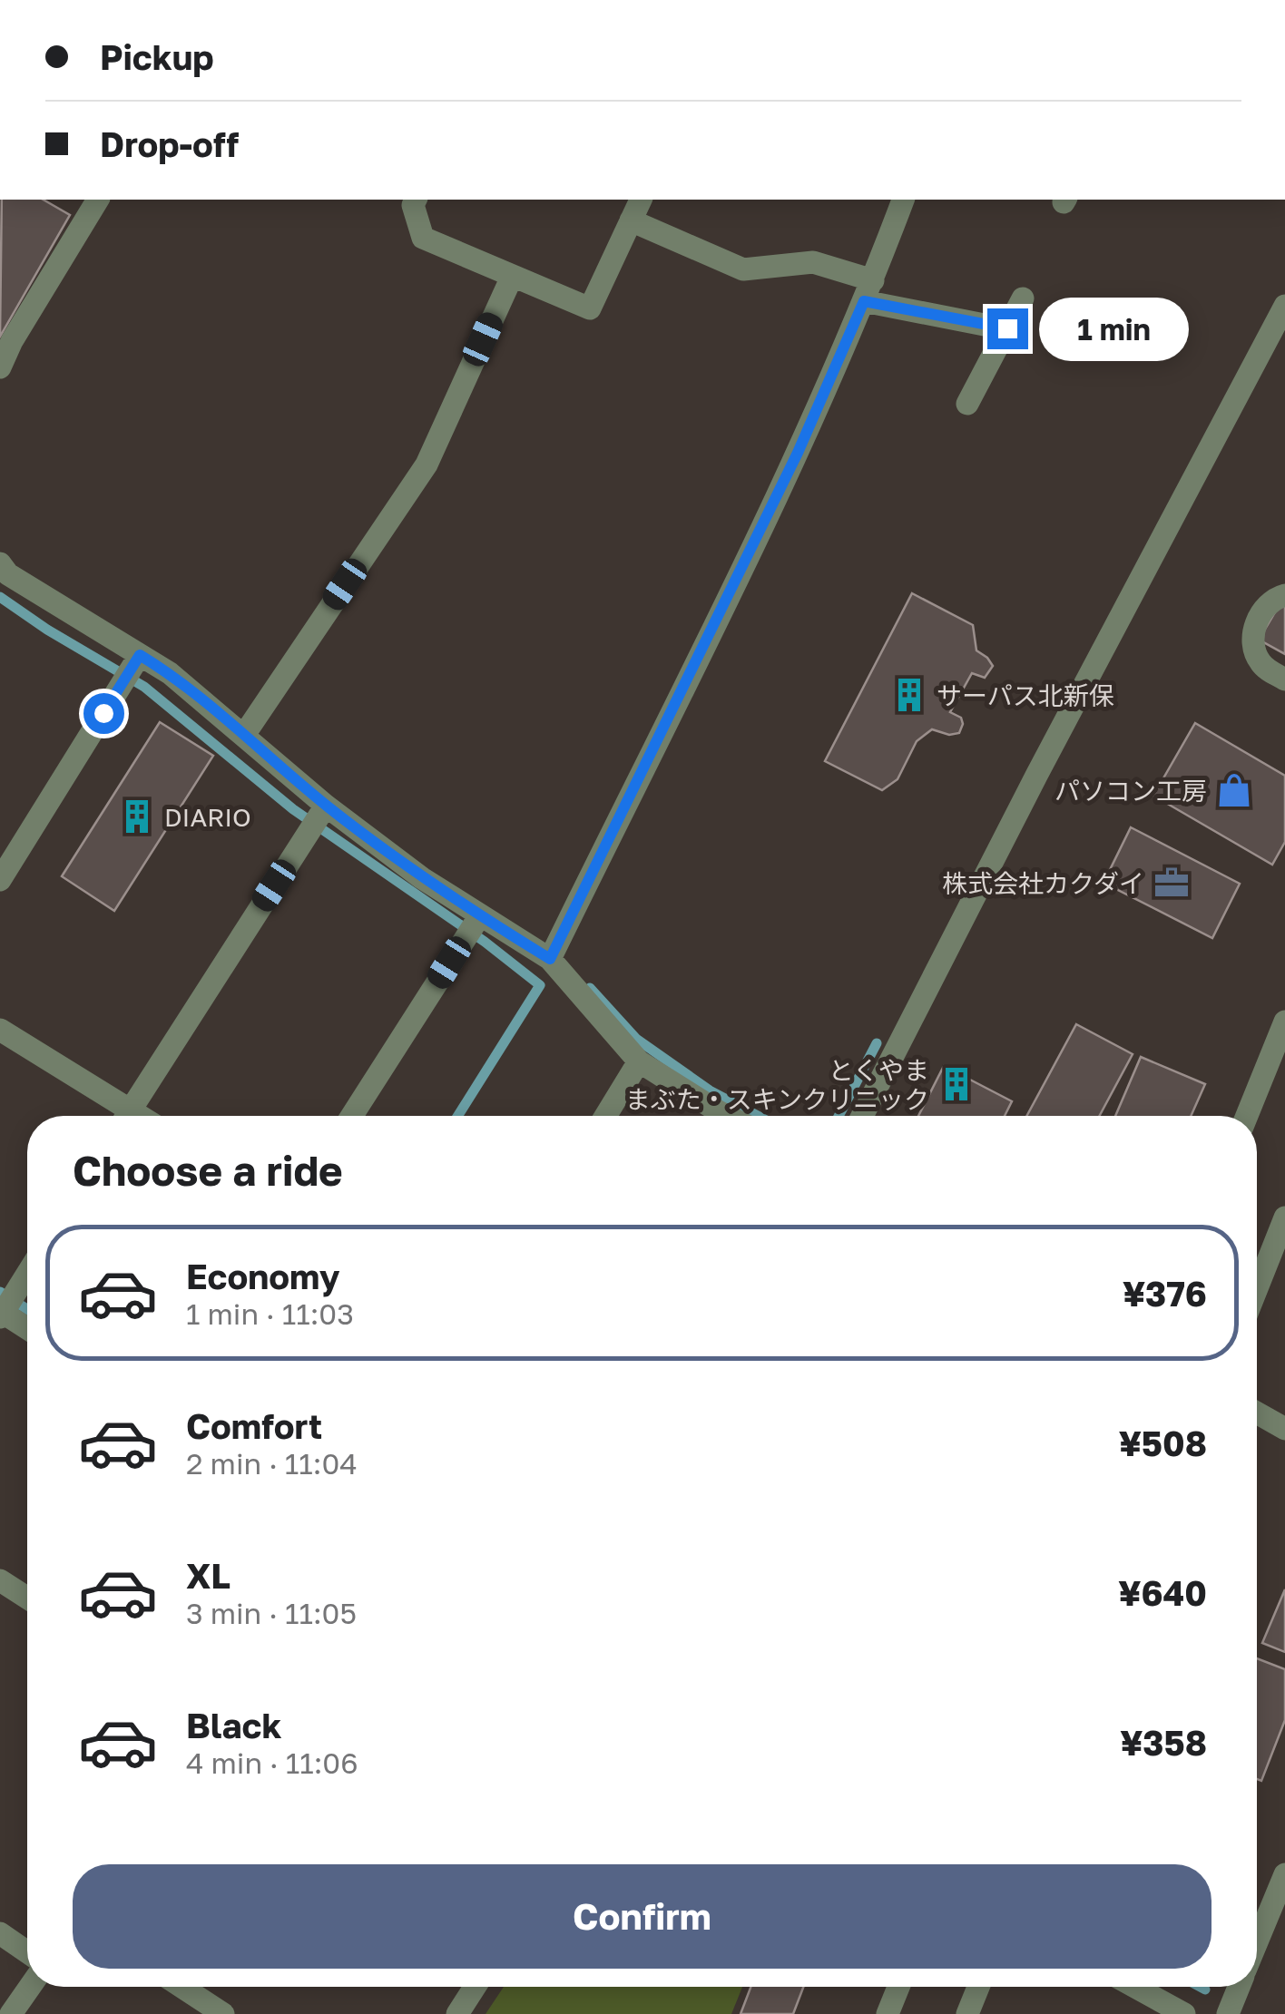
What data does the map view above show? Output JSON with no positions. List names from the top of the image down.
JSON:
{
  "places": {
    "building": ["サーパス北新保", "DIARIO", "とくやま まぶた・スキンクリニック"],
    "shop": ["パソコン工房"],
    "office": ["株式会社カクダイ"]
  },
  "page": {
    "banner": ["Pickup", "Drop-off"],
    "bubble": "1 min",
    "heading": "Choose a ride",
    "list": [
      {
        "name": "Economy",
        "note": "1 min · 11:03",
        "value": "¥376"
      },
      {
        "name": "Comfort",
        "note": "2 min · 11:04",
        "value": "¥508"
      },
      {
        "name": "XL",
        "note": "3 min · 11:05",
        "value": "¥640"
      },
      {
        "name": "Black",
        "note": "4 min · 11:06",
        "value": "¥358"
      }
    ],
    "buttons": "Confirm"
  }
}
